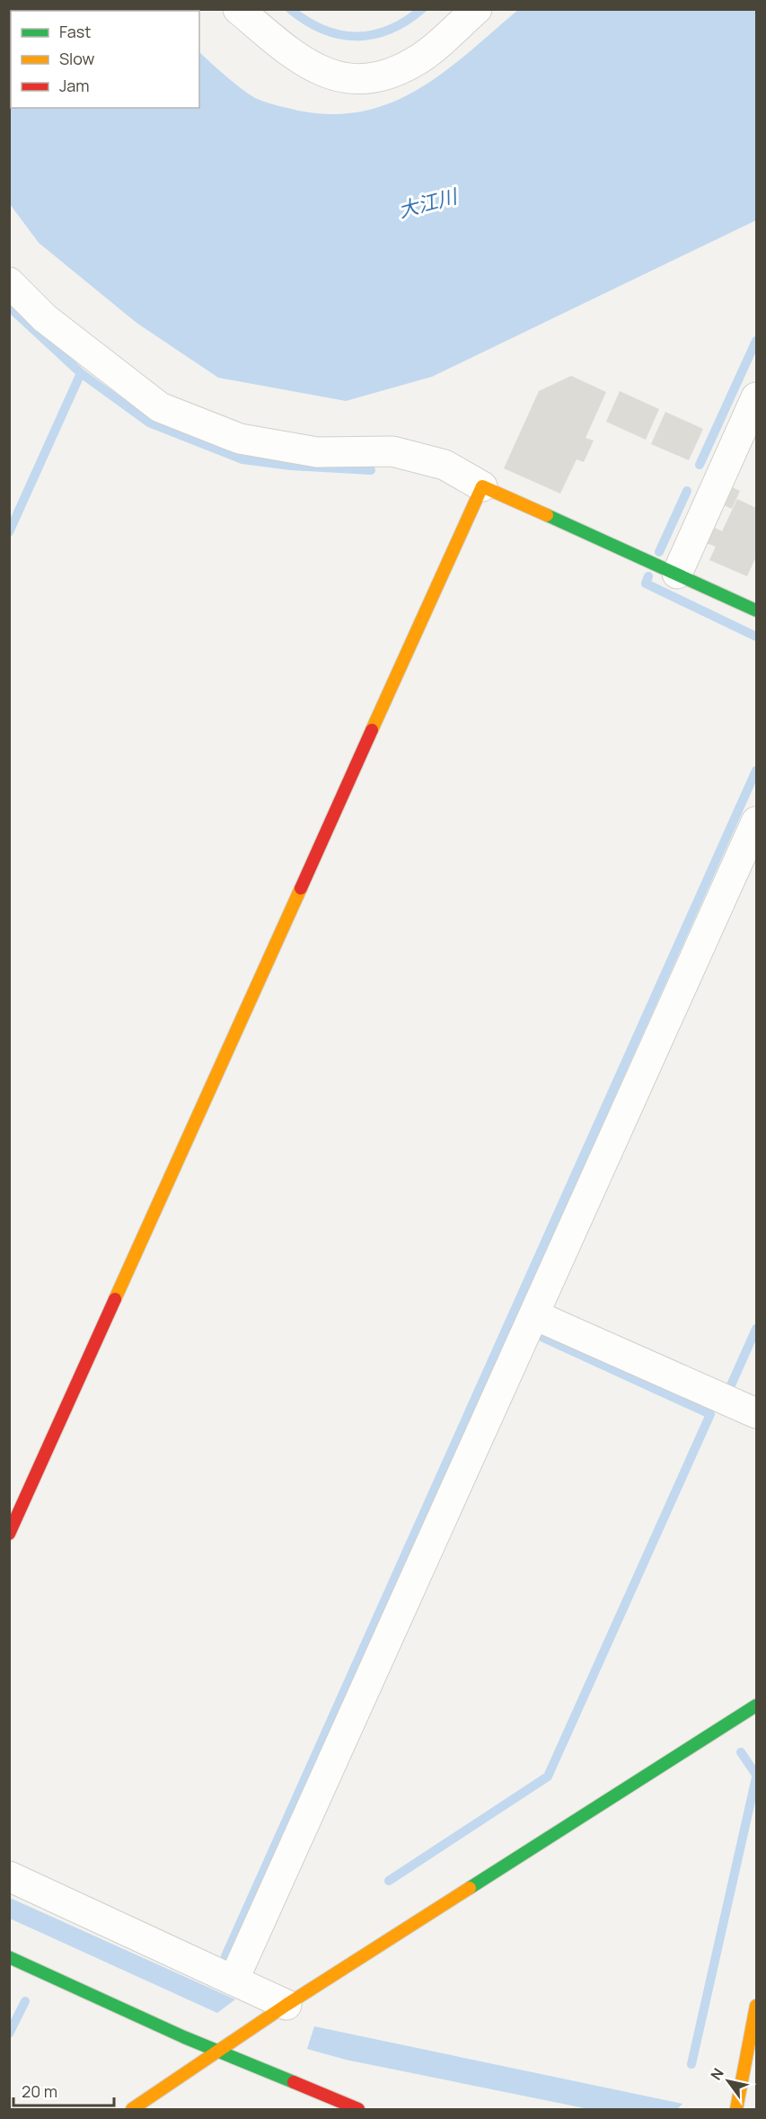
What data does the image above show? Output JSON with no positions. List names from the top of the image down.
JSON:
{
  "water": ["大江川"],
  "legend": ["Fast", "Slow", "Jam"],
  "scale_bar": "20 m",
  "north": "top left"
}
